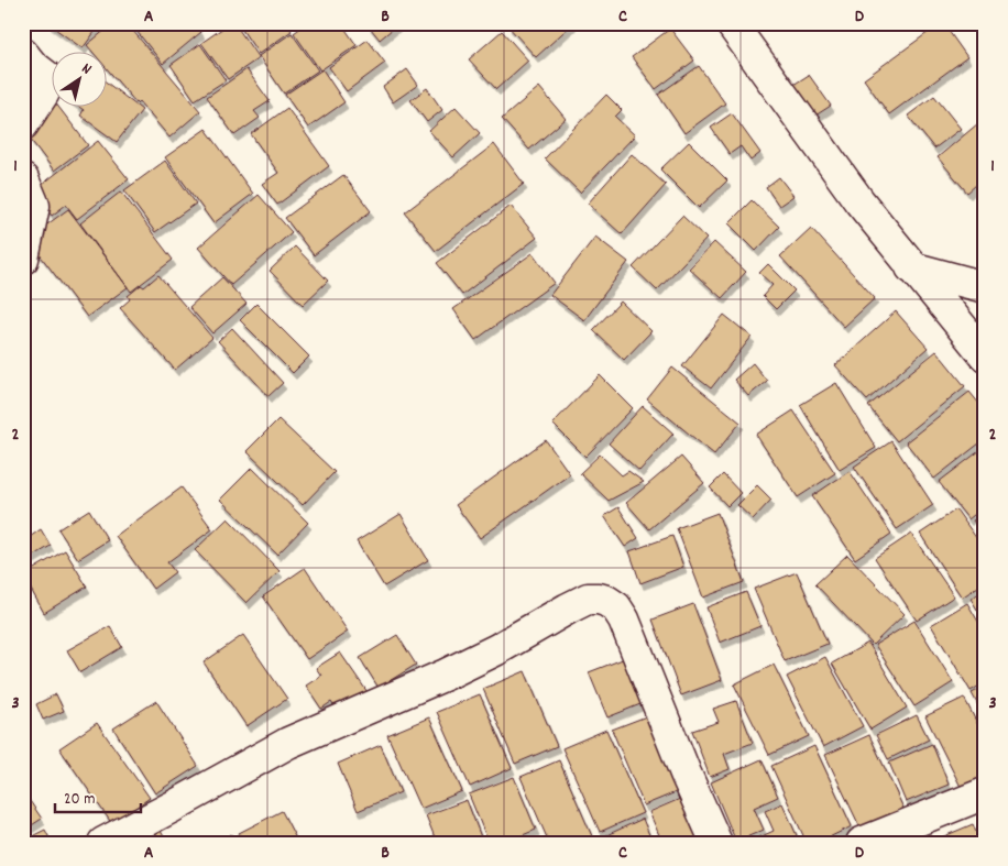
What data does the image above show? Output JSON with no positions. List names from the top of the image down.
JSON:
{
  "scale_bar": "20 m",
  "north": "top right",
  "grid": {
    "columns": [
      "A",
      "B",
      "C",
      "D"
    ],
    "rows": ["1", "2", "3"]
  }
}
